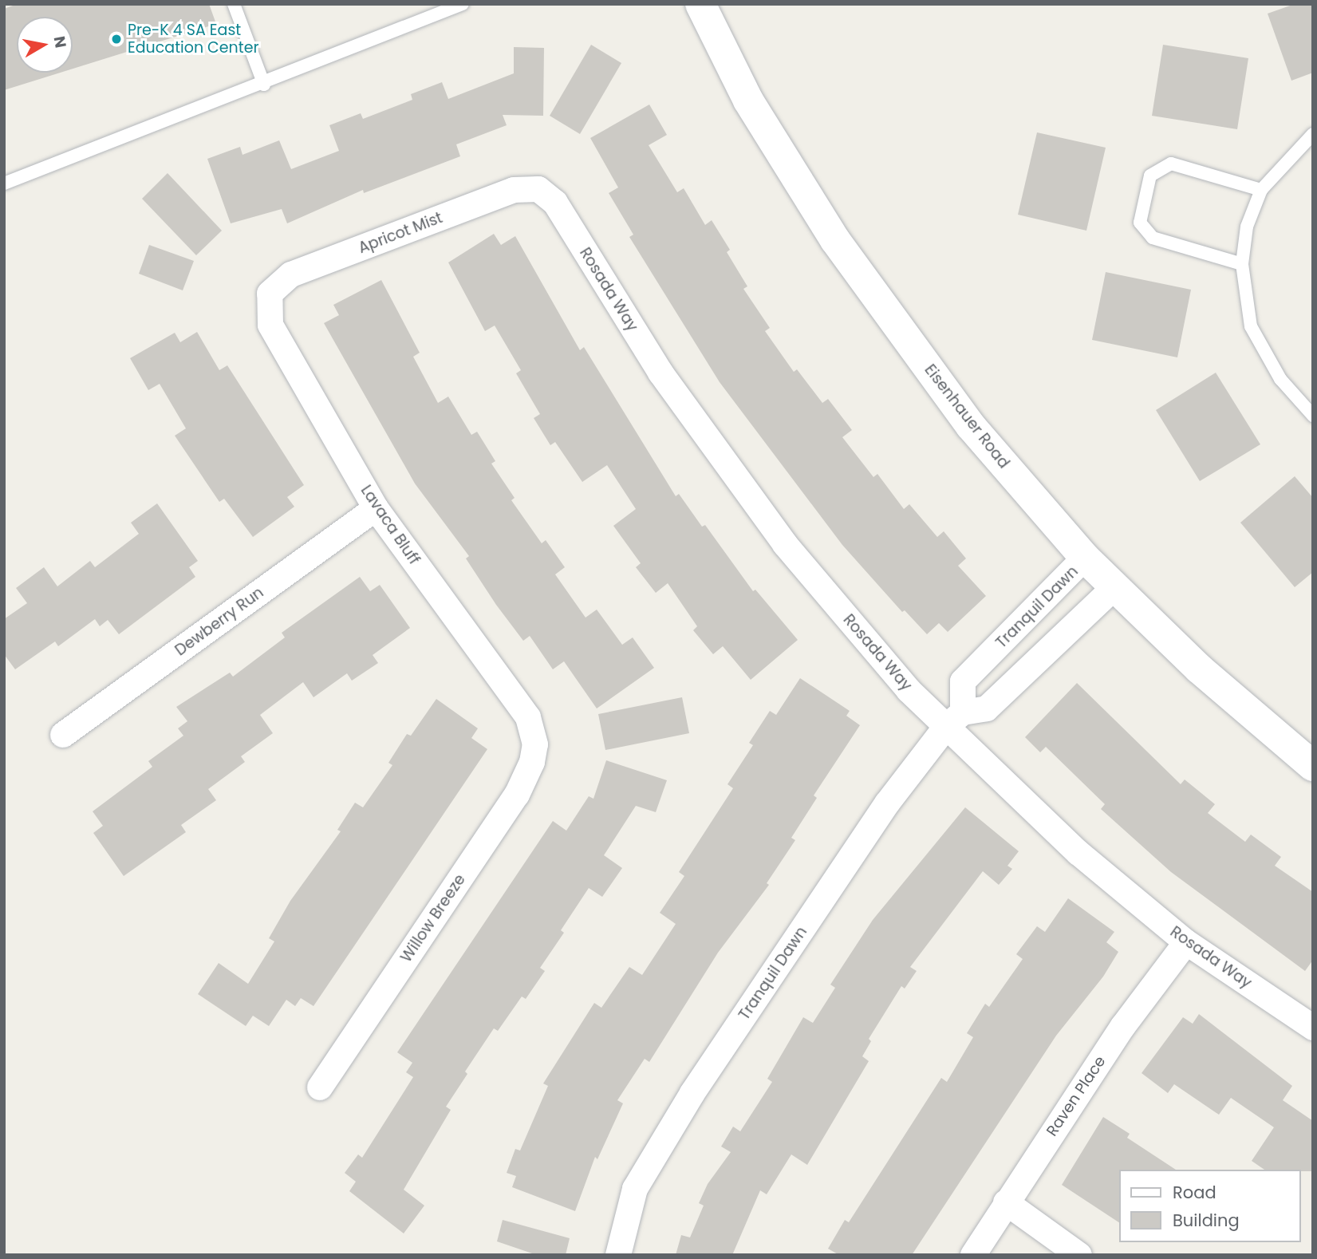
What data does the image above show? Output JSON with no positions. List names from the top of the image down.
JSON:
{
  "streets": {
    "main road": ["Eisenhauer Road"],
    "street": [
      "Apricot Mist",
      "Rosada Way",
      "Lavaca Bluff",
      "Tranquil Dawn",
      "Dewberry Run",
      "Willow Breeze",
      "Raven Place"
    ]
  },
  "crossings": [
    ["Apricot Mist", "Rosada Way"],
    ["Apricot Mist", "Lavaca Bluff"],
    ["Rosada Way", "Tranquil Dawn"],
    ["Rosada Way", "Raven Place"],
    ["Eisenhauer Road", "Tranquil Dawn"],
    ["Lavaca Bluff", "Dewberry Run"],
    ["Lavaca Bluff", "Willow Breeze"]
  ],
  "places": ["Pre-K 4 SA East Education Center"],
  "legend": ["Road", "Building"],
  "north": "right"
}
